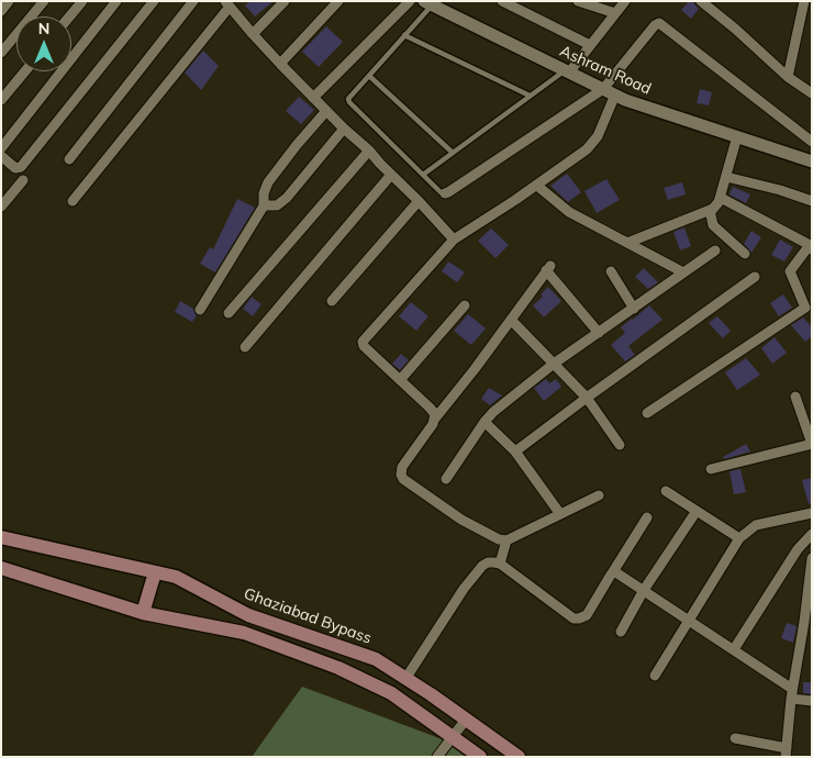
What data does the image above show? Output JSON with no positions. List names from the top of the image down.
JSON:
{
  "streets": {
    "main road": ["Ghaziabad Bypass"],
    "street": ["Ashram Road"]
  },
  "north": "top"
}
